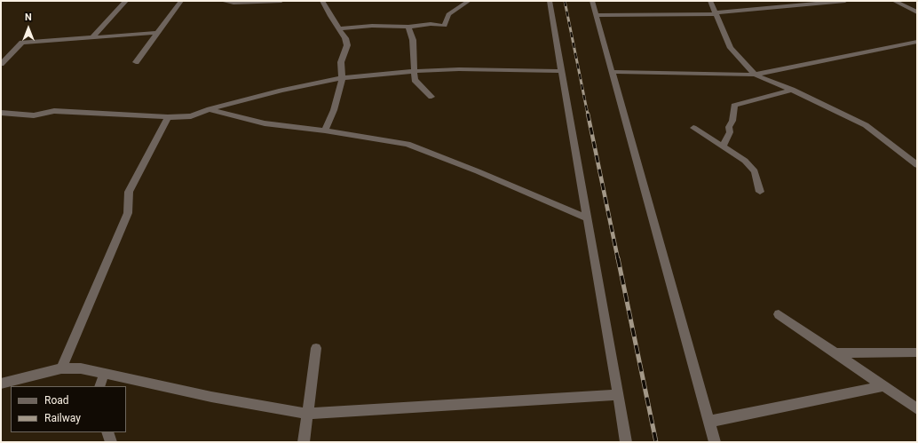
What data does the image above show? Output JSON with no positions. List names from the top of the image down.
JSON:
{
  "legend": ["Road", "Railway"],
  "north": "top"
}
